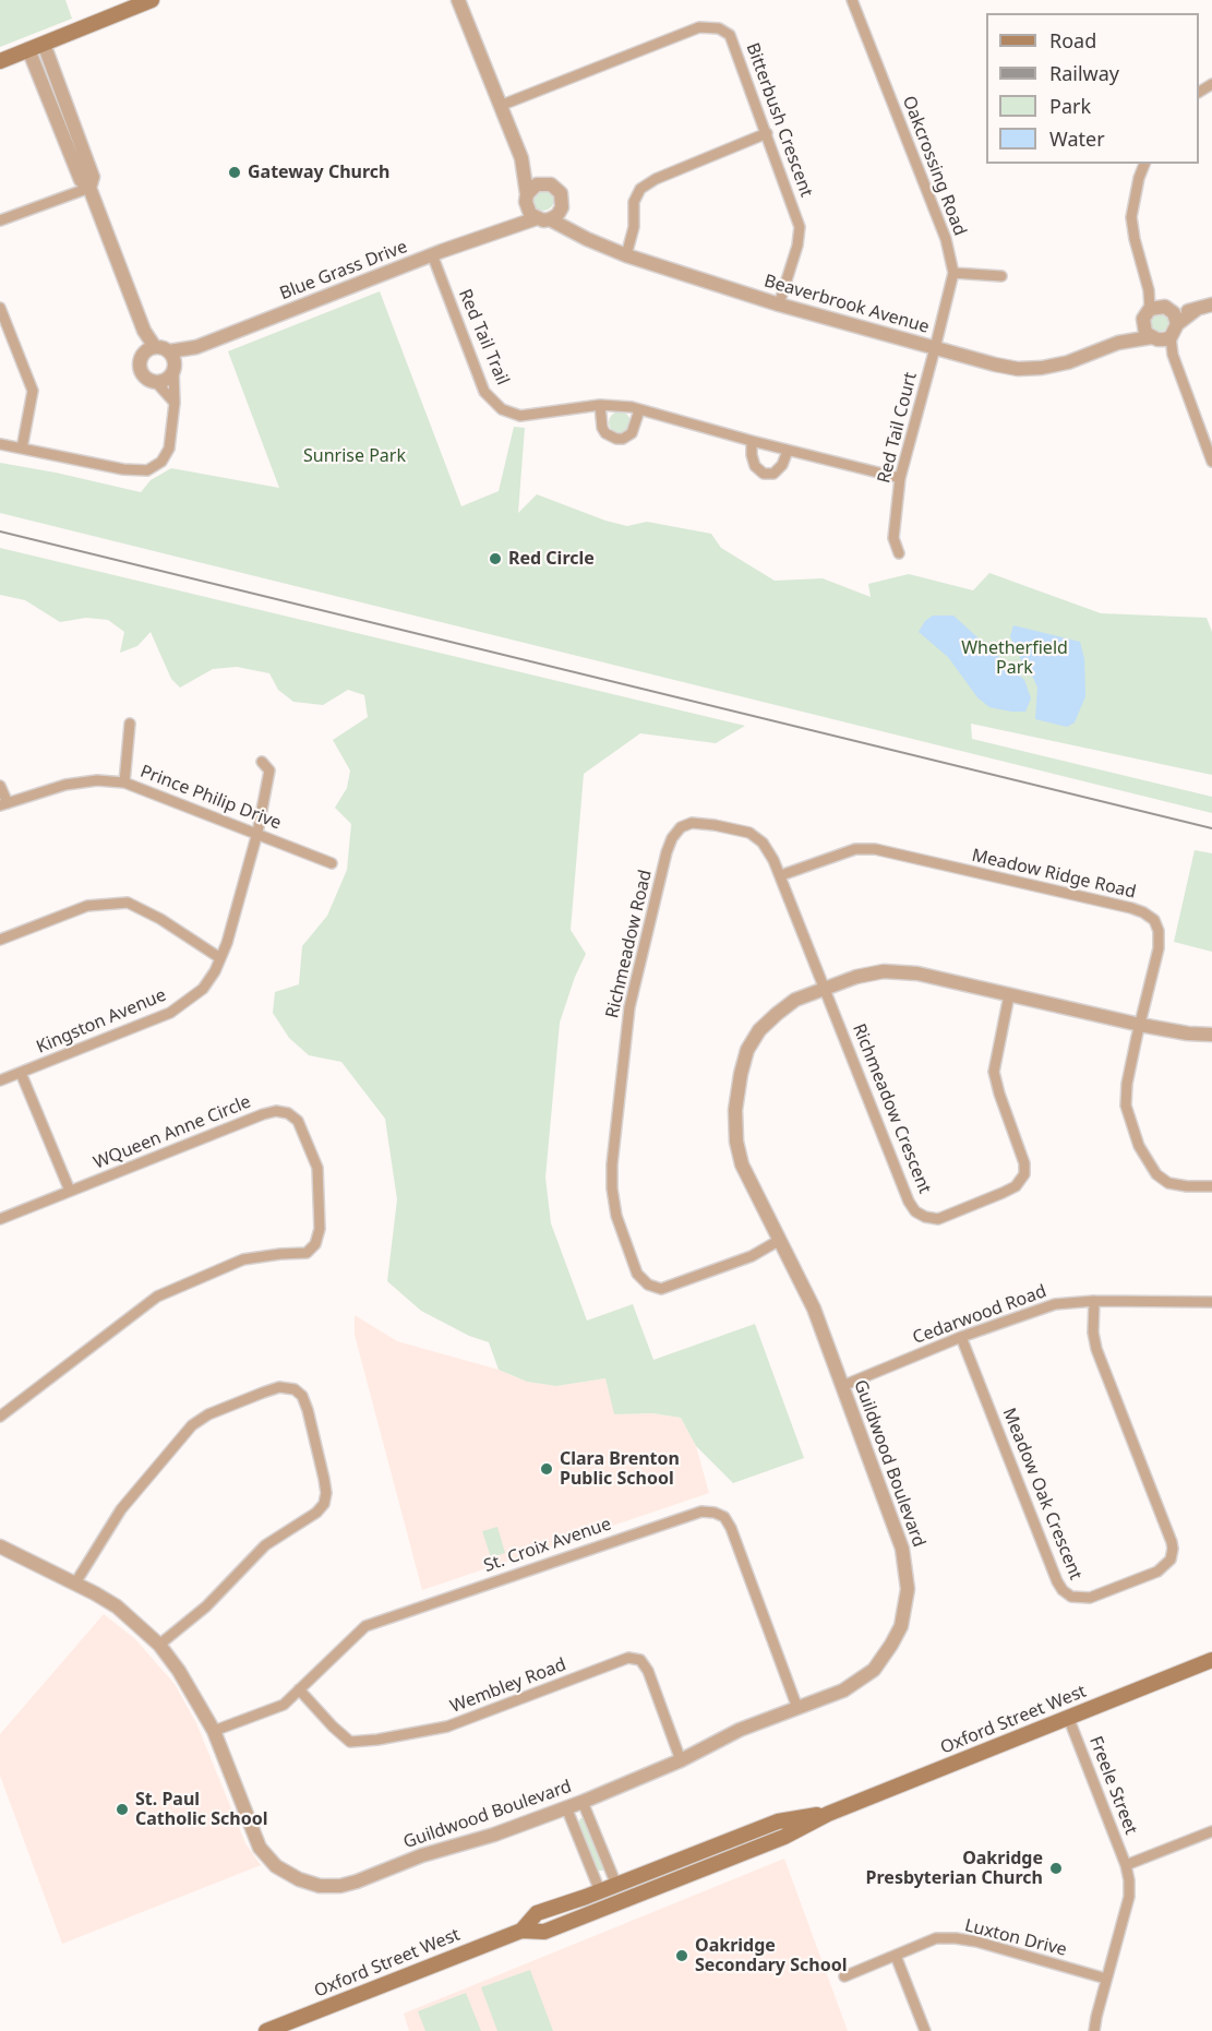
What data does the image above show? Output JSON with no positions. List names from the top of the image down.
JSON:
{
  "streets": {
    "main road": ["Oxford Street West"],
    "street": [
      "Bitterbush Crescent",
      "Oakcrossing Road",
      "Blue Grass Drive",
      "Beaverbrook Avenue",
      "Red Tail Trail",
      "Red Tail Court",
      "Prince Philip Drive",
      "Meadow Ridge Road",
      "Richmeadow Road",
      "Kingston Avenue",
      "Richmeadow Crescent",
      "WQueen Anne Circle",
      "Cedarwood Road",
      "Guildwood Boulevard",
      "Meadow Oak Crescent",
      "St. Croix Avenue",
      "Wembley Road",
      "Freele Street",
      "Luxton Drive"
    ]
  },
  "crossings": [
    ["Bitterbush Crescent", "Beaverbrook Avenue"],
    ["Oakcrossing Road", "Beaverbrook Avenue"],
    ["Oakcrossing Road", "Red Tail Court"],
    ["Blue Grass Drive", "Beaverbrook Avenue"],
    ["Blue Grass Drive", "Red Tail Trail"],
    ["Beaverbrook Avenue", "Red Tail Court"],
    ["Red Tail Trail", "Red Tail Court"],
    ["Prince Philip Drive", "Kingston Avenue"],
    ["Meadow Ridge Road", "Richmeadow Road"],
    ["Meadow Ridge Road", "Guildwood Boulevard"],
    ["Richmeadow Road", "Richmeadow Crescent"],
    ["Richmeadow Road", "Guildwood Boulevard"],
    ["Richmeadow Crescent", "Guildwood Boulevard"],
    ["Cedarwood Road", "Guildwood Boulevard"],
    ["Cedarwood Road", "Meadow Oak Crescent"],
    ["Guildwood Boulevard", "St. Croix Avenue"],
    ["Guildwood Boulevard", "Wembley Road"],
    ["St. Croix Avenue", "Wembley Road"],
    ["Oxford Street West", "Freele Street"],
    ["Freele Street", "Luxton Drive"]
  ],
  "parks": ["Sunrise Park", "Whetherfield Park"],
  "places": [
    "Gateway Church",
    "Red Circle",
    "Clara Brenton Public School",
    "St. Paul Catholic School",
    "Oakridge Presbyterian Church",
    "Oakridge Secondary School"
  ],
  "legend": [
    "Road",
    "Railway",
    "Park",
    "Water"
  ]
}
